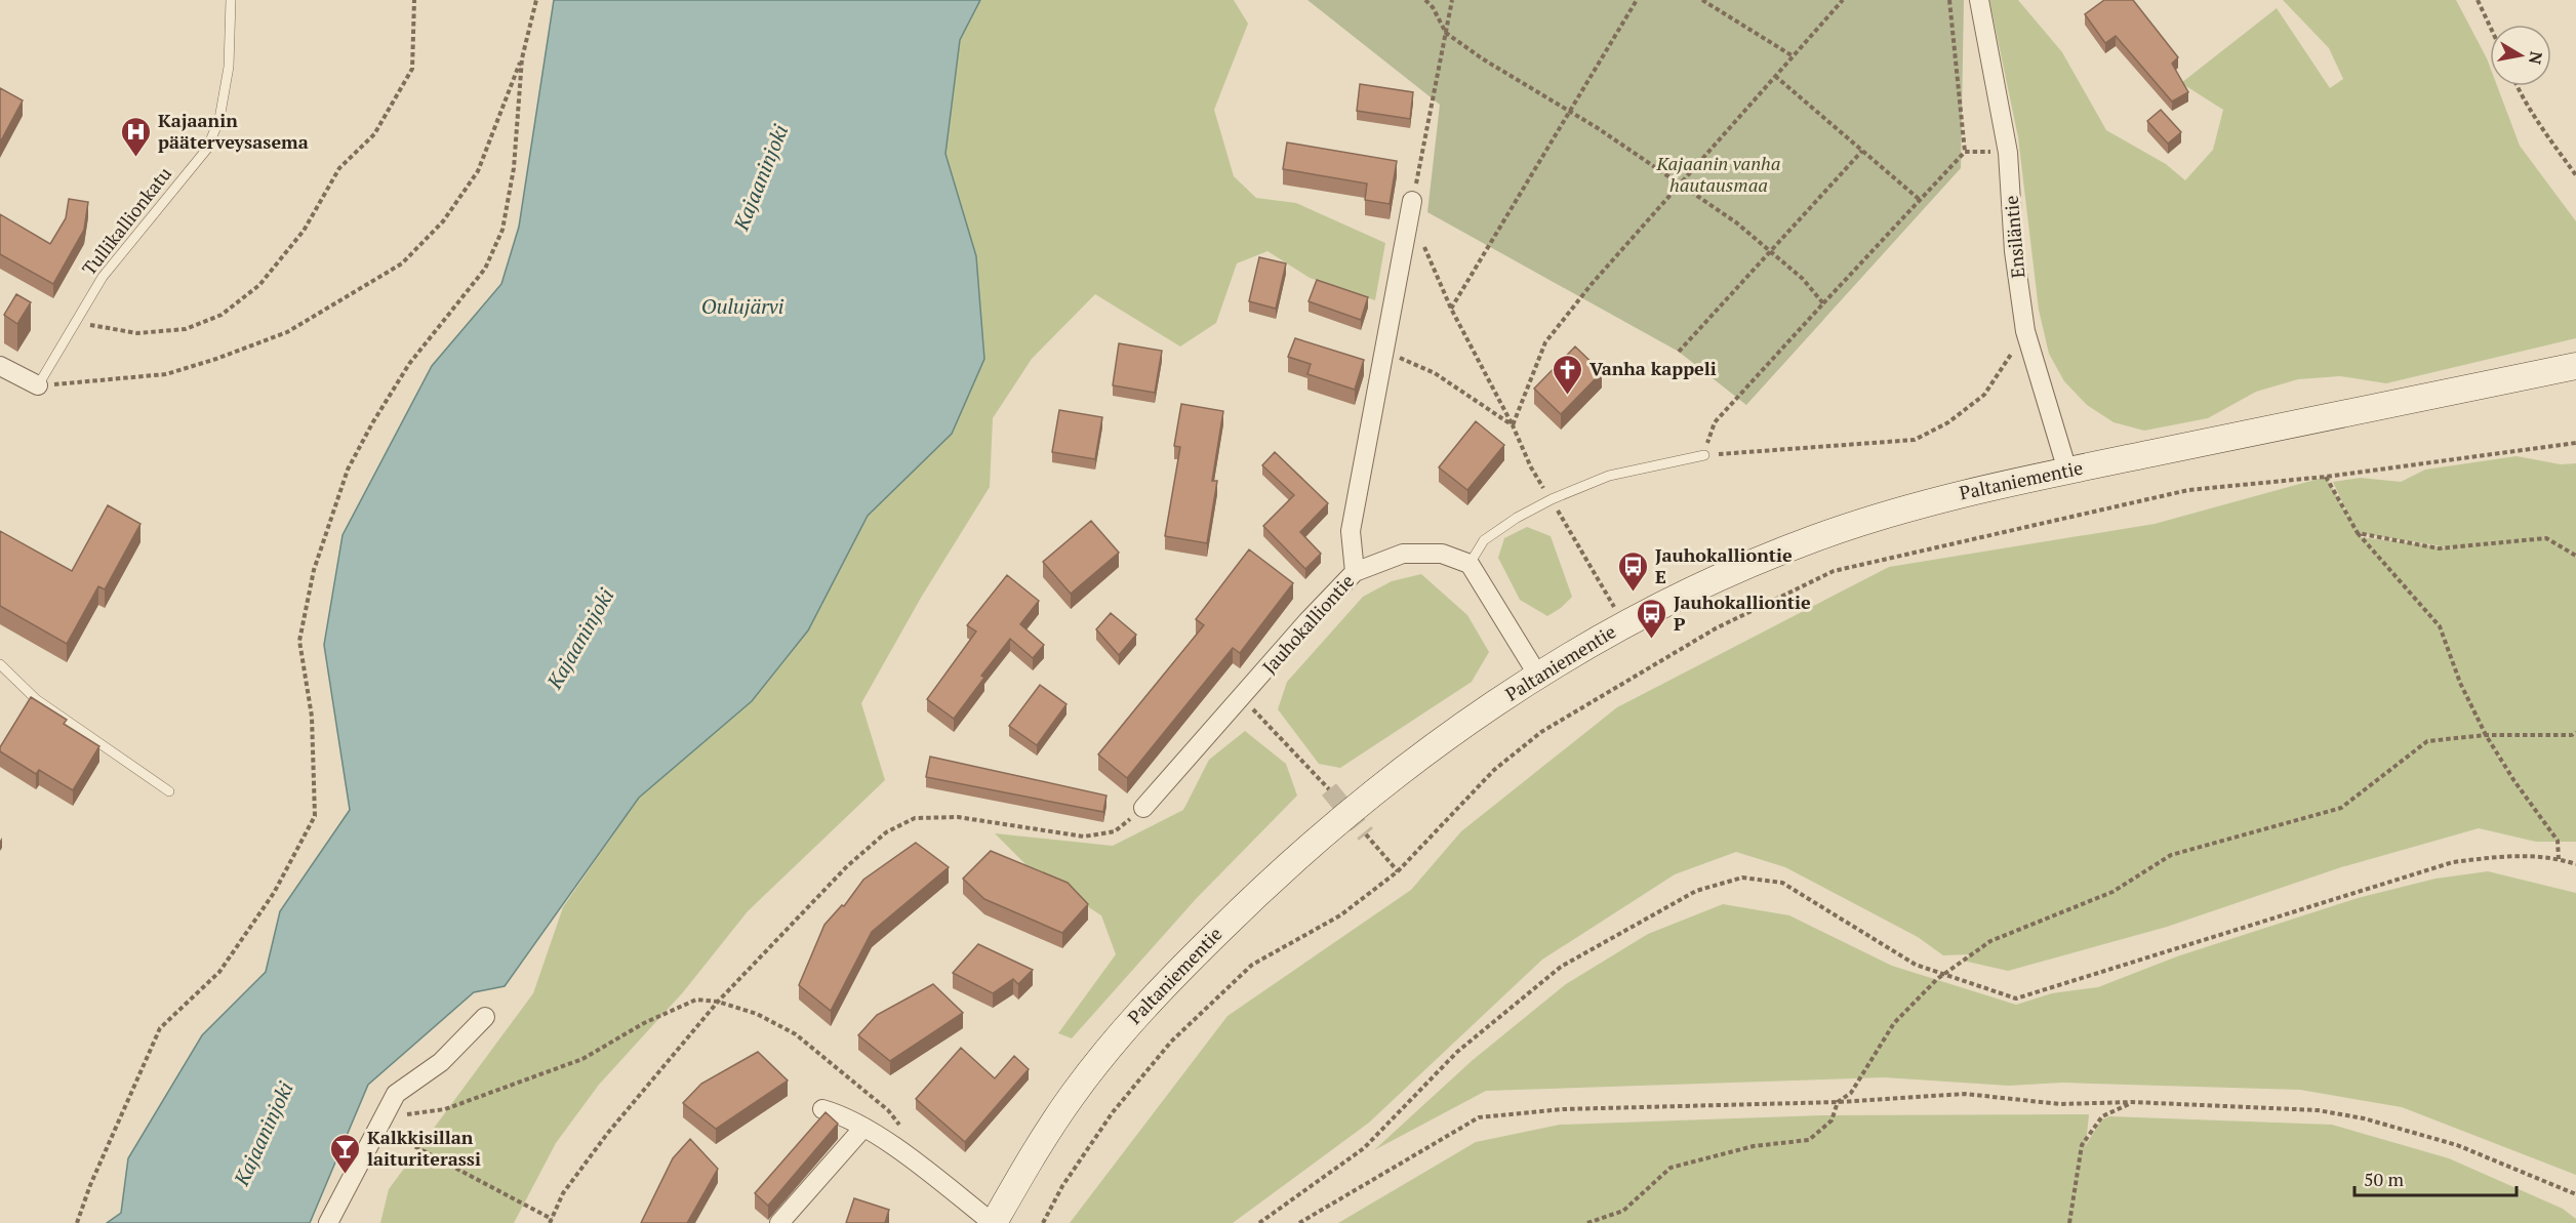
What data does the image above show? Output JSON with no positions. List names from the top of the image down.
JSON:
{
  "streets": {
    "street": ["Ensiläntie", "Paltaniementie", "Jauhokalliontie"],
    "lane": ["Tullikallionkatu"]
  },
  "crossings": [
    ["Ensiläntie", "Paltaniementie"]
  ],
  "water": ["Kajaaninjoki", "Oulujärvi"],
  "parks": ["Kajaanin vanha hautausmaa"],
  "places": {
    "hospital": ["Kajaanin pääterveysasema"],
    "church": ["Vanha kappeli"],
    "bus stop": ["Jauhokalliontie E", "Jauhokalliontie P"],
    "bar": ["Kalkkisillan laituriterassi"]
  },
  "scale_bar": "50 m",
  "north": "right"
}
